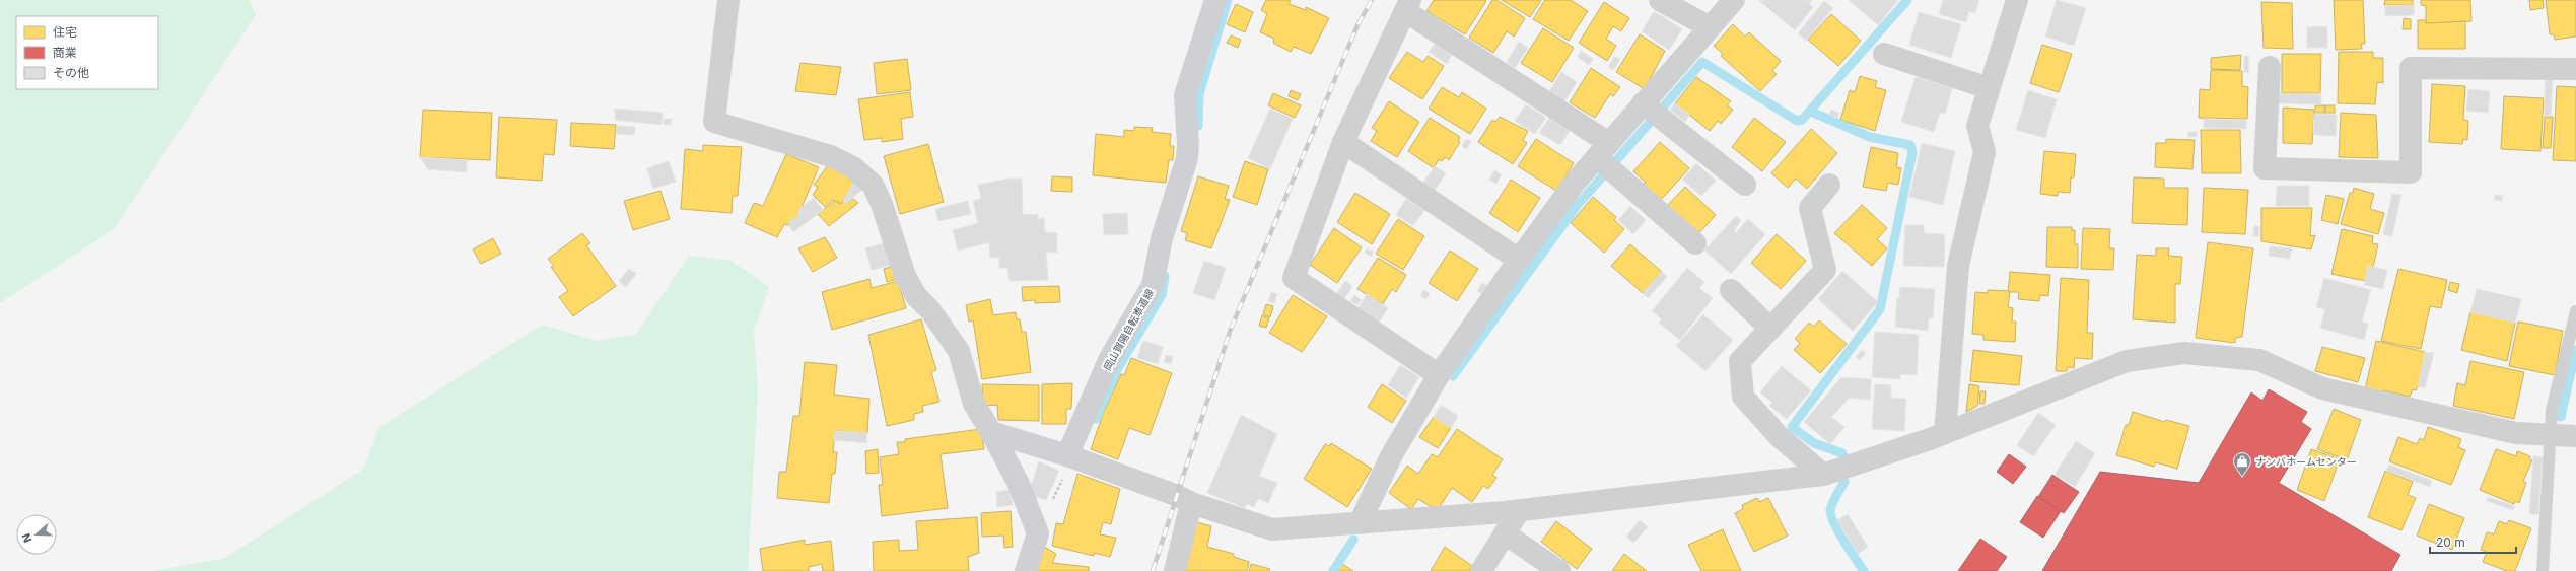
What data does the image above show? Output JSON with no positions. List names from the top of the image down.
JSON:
{
  "streets": {
    "main road": ["岡山賀陽自転車道線"]
  },
  "places": {
    "shop": ["ナンバホームセンター"]
  },
  "legend": ["住宅", "商業", "その他"],
  "scale_bar": "20 m",
  "north": "left"
}
